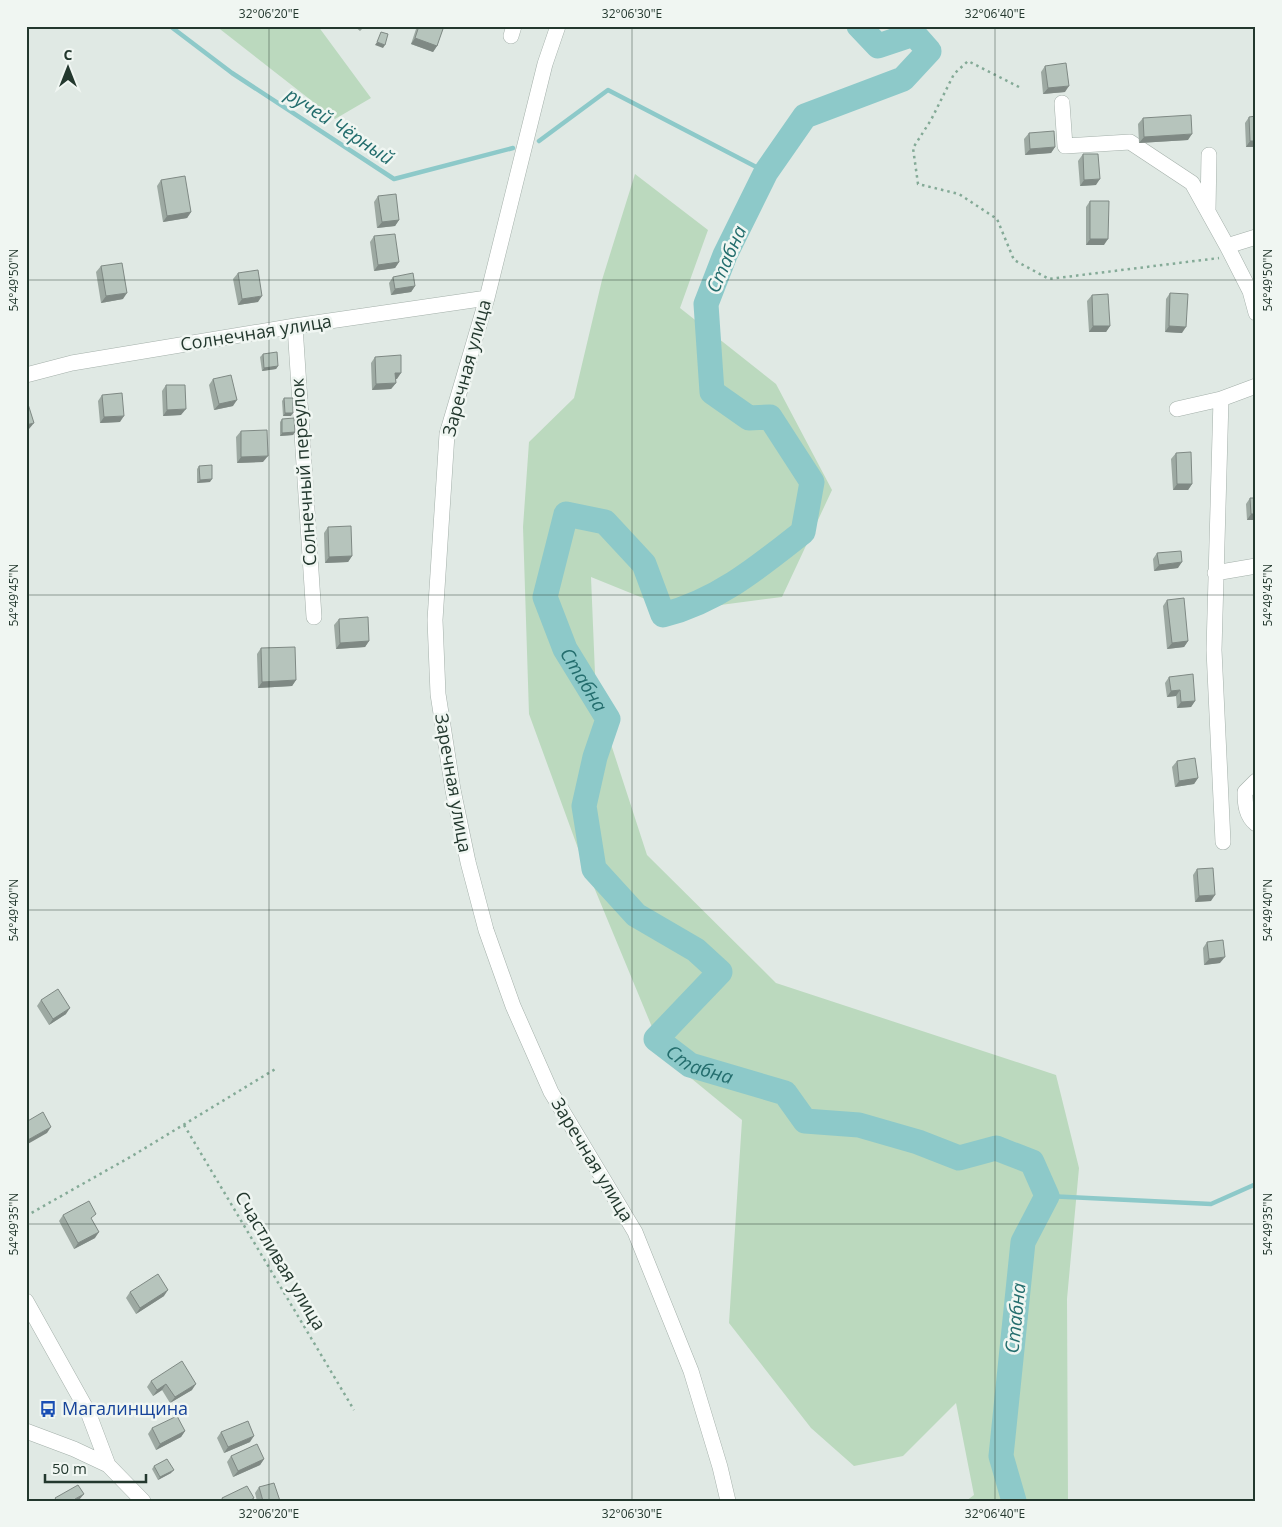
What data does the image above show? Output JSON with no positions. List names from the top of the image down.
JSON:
{
  "streets": {
    "street": ["Солнечная улица", "Заречная улица", "Солнечный переулок"],
    "path": ["Счастливая улица"]
  },
  "crossings": [
    ["Солнечная улица", "Заречная улица"],
    ["Солнечная улица", "Солнечный переулок"]
  ],
  "water": ["ручей Чёрный", "Стабна"],
  "places": {
    "bus stop": ["Магалинщина"]
  },
  "scale_bar": "50 m",
  "north": "top",
  "coordinates": [
    "32°06'20\"E",
    "32°06'30\"E",
    "32°06'40\"E",
    "54°49'50\"N",
    "54°49'45\"N",
    "54°49'40\"N",
    "54°49'35\"N"
  ]
}
